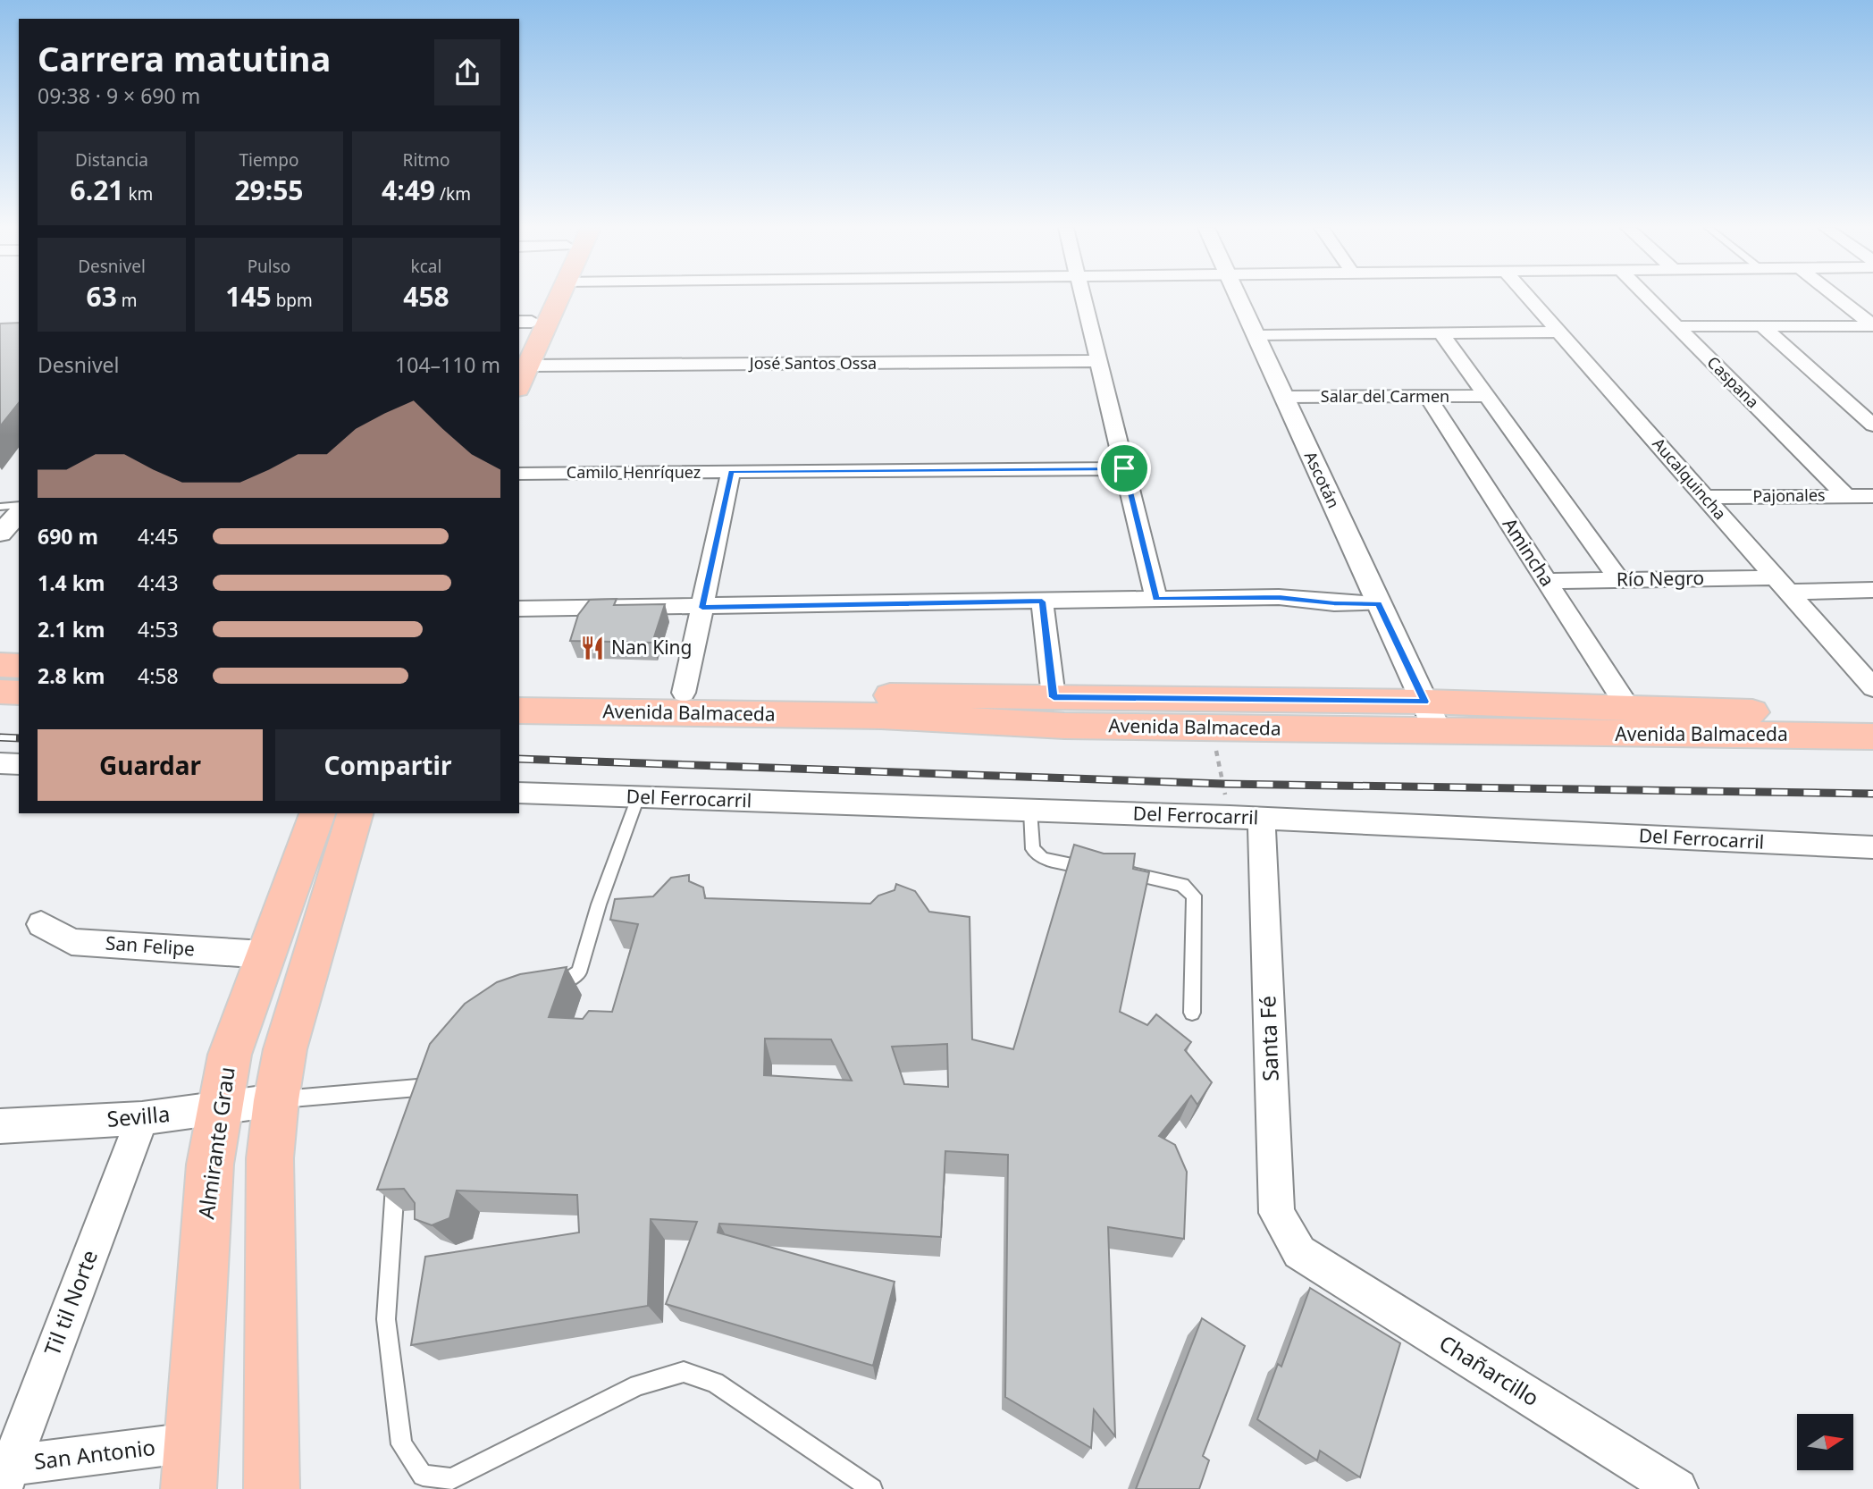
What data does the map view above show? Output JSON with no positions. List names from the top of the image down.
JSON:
{
  "streets": {
    "main road": ["Avenida Balmaceda", "Almirante Grau"],
    "street": [
      "José Santos Ossa",
      "Caspana",
      "Salar del Carmen",
      "Camilo Henríquez",
      "Aucalquincha",
      "Ascotán",
      "Pajonales",
      "Amincha",
      "Río Negro",
      "Del Ferrocarril",
      "San Felipe",
      "Santa Fé",
      "Sevilla",
      "Til til Norte",
      "Chañarcillo",
      "San Antonio"
    ]
  },
  "crossings": [
    ["Caspana", "Pajonales"],
    ["Salar del Carmen", "Ascotán"],
    ["Salar del Carmen", "Amincha"],
    ["Aucalquincha", "Pajonales"],
    ["Aucalquincha", "Río Negro"],
    ["Ascotán", "Avenida Balmaceda"],
    ["Amincha", "Río Negro"],
    ["Amincha", "Avenida Balmaceda"],
    ["Del Ferrocarril", "Santa Fé"],
    ["San Felipe", "Almirante Grau"],
    ["Santa Fé", "Chañarcillo"],
    ["Sevilla", "Almirante Grau"],
    ["Sevilla", "Til til Norte"],
    ["Almirante Grau", "San Antonio"],
    ["Til til Norte", "San Antonio"]
  ],
  "places": {
    "restaurant": ["Nan King"]
  },
  "north": "right",
  "page": {
    "heading": ["Carrera matutina", "09:38 · 9 × 690 m"],
    "stats": [
      ["Distancia", "6.21 km"],
      ["Tiempo", "29:55"],
      ["Ritmo", "4:49 /km"],
      ["Desnivel", "63 m"],
      ["Pulso", "145 bpm"],
      ["kcal", "458"]
    ],
    "chart": ["Desnivel", "104–110 m"],
    "list": [
      {
        "name": "690 m",
        "note": "4:45"
      },
      {
        "name": "1.4 km",
        "note": "4:43"
      },
      {
        "name": "2.1 km",
        "note": "4:53"
      },
      {
        "name": "2.8 km",
        "note": "4:58"
      }
    ],
    "buttons": ["Guardar", "Compartir"]
  }
}
